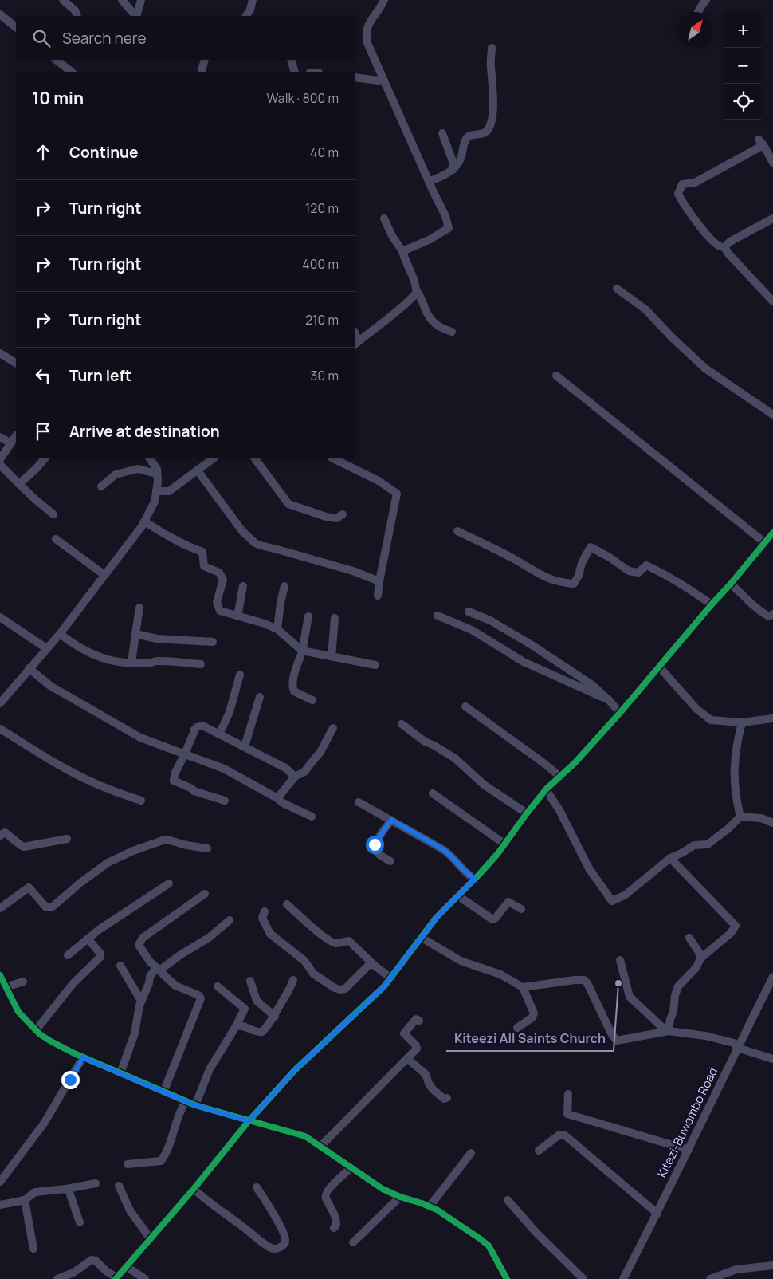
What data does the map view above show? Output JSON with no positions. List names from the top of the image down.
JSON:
{
  "streets": {
    "street": ["Kitezi-Buwambo Road"]
  },
  "places": ["Kiteezi All Saints Church"],
  "north": "top right",
  "page": {
    "map_buttons": ["+", "−"],
    "search": "Search here",
    "heading": ["10 min", "Walk · 800 m"],
    "list": [
      ["Continue", "40 m"],
      ["Turn right", "120 m"],
      ["Turn right", "400 m"],
      ["Turn right", "210 m"],
      ["Turn left", "30 m"],
      "Arrive at destination"
    ]
  }
}
